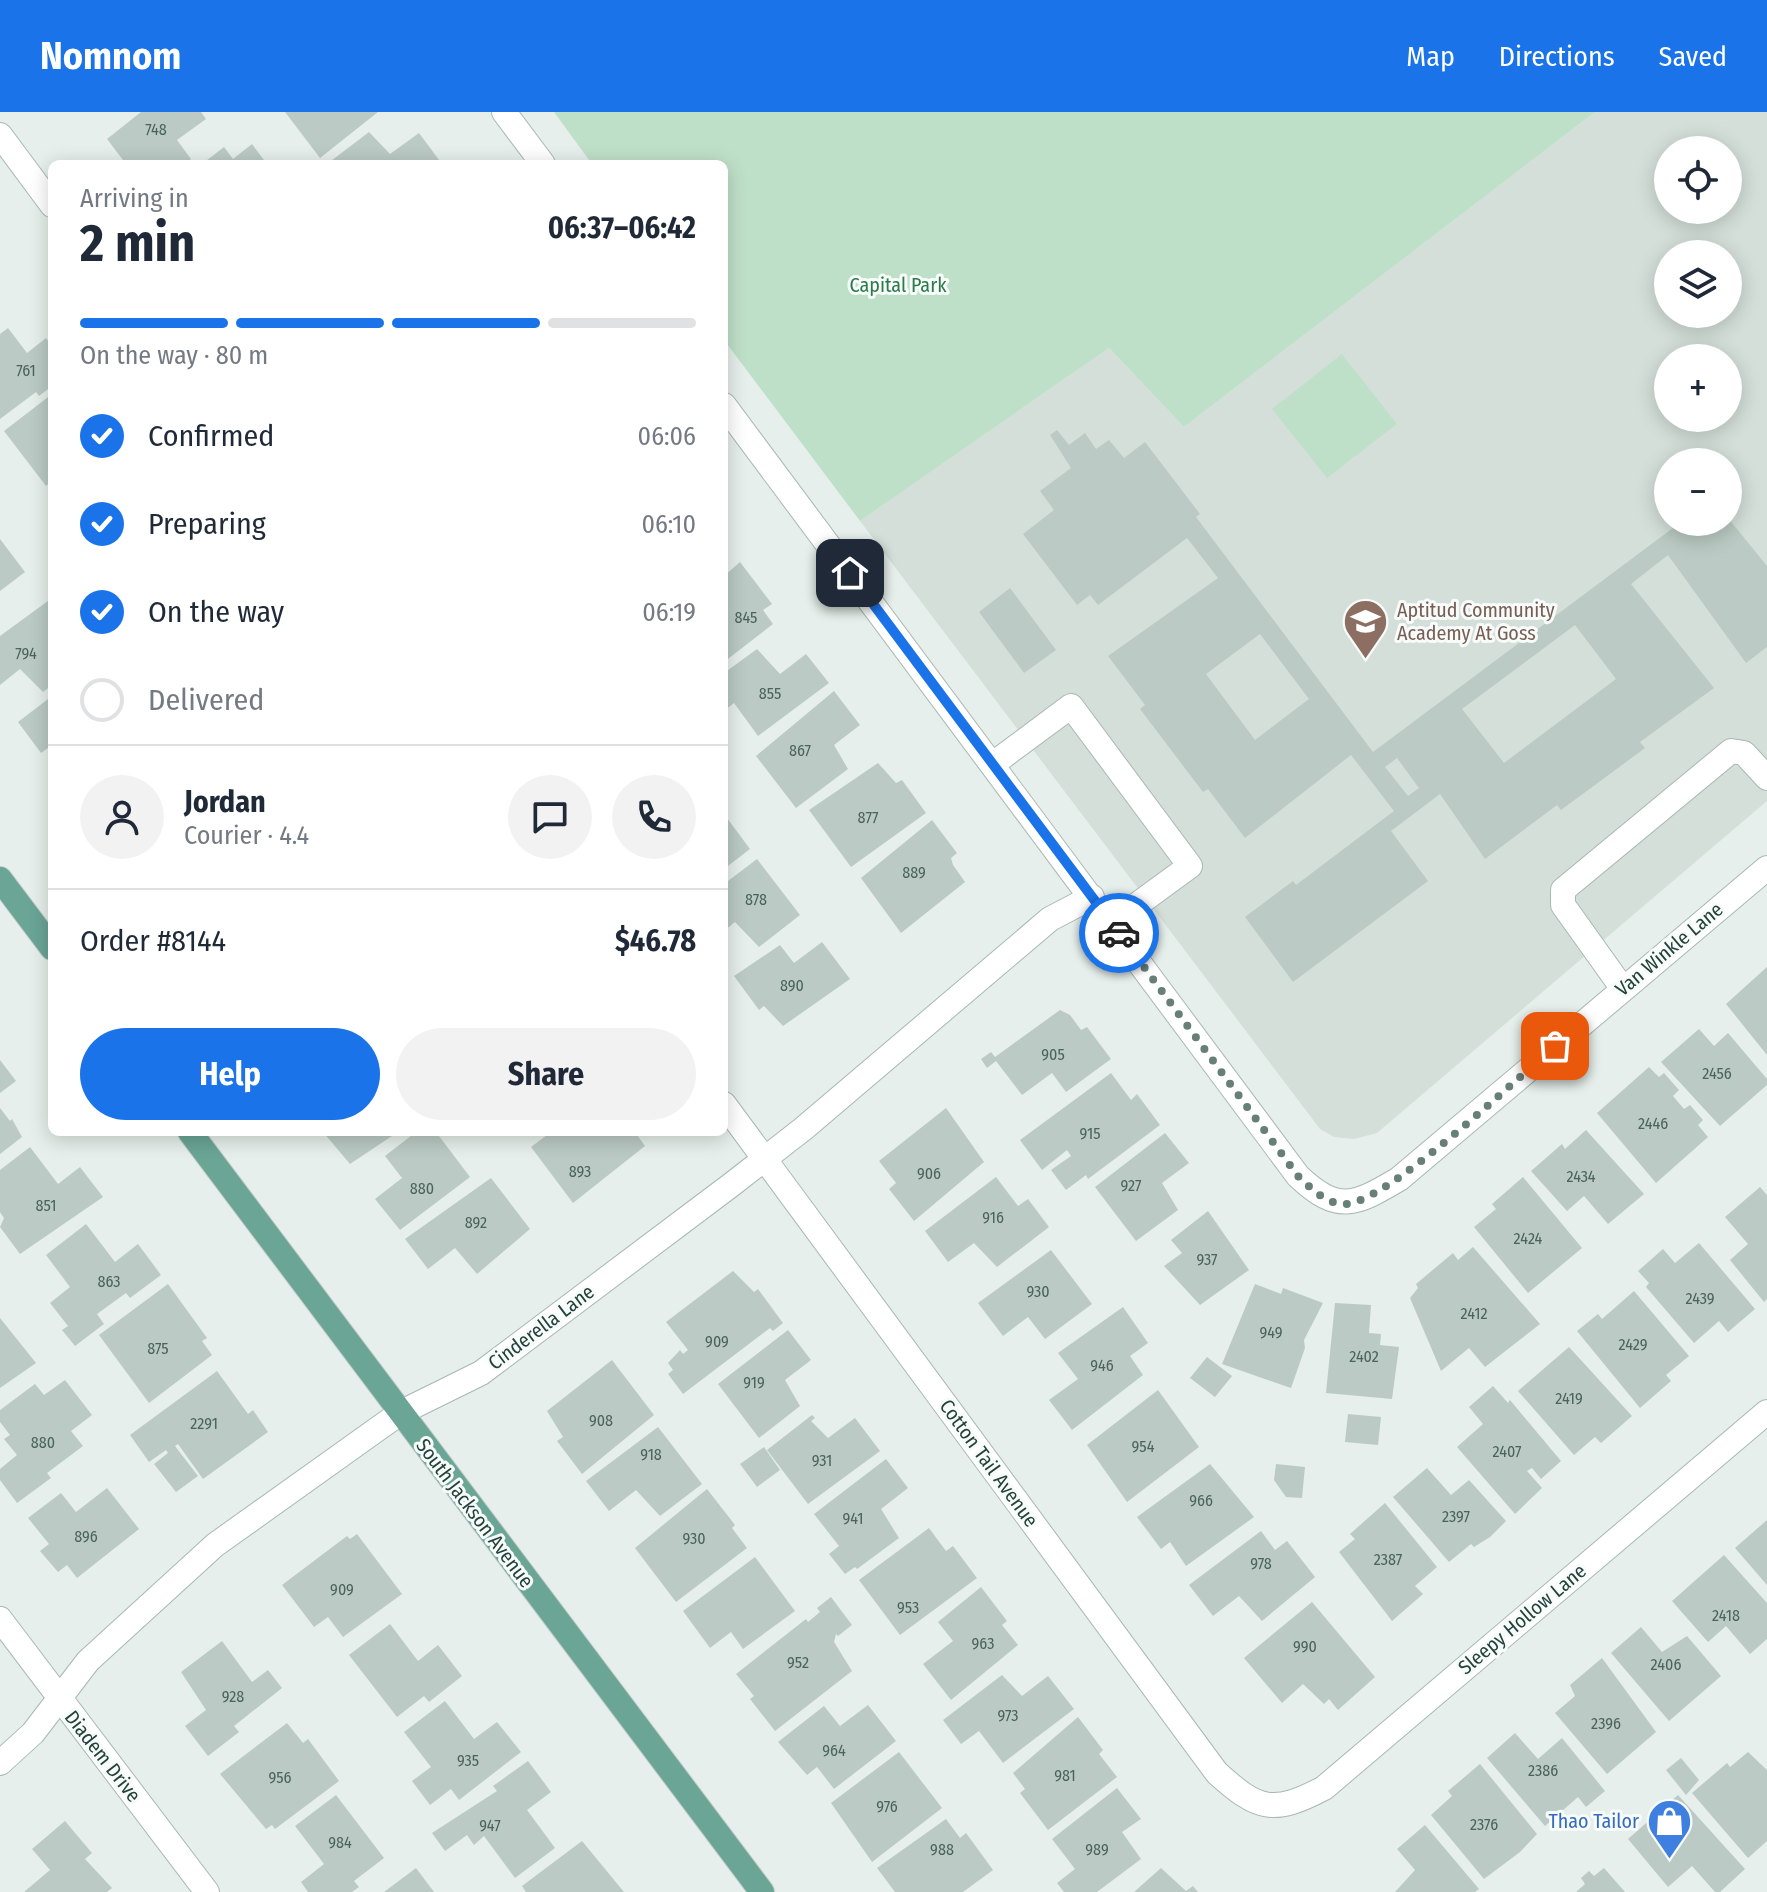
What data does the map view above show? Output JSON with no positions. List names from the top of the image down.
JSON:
{
  "streets": {
    "main road": ["South Jackson Avenue"],
    "street": [
      "Van Winkle Lane",
      "Cinderella Lane",
      "Cotton Tail Avenue",
      "Sleepy Hollow Lane",
      "Diadem Drive"
    ]
  },
  "crossings": [
    ["Cinderella Lane", "Cotton Tail Avenue"],
    ["Cinderella Lane", "South Jackson Avenue"],
    ["Cinderella Lane", "Diadem Drive"],
    ["Cotton Tail Avenue", "Sleepy Hollow Lane"]
  ],
  "parks": ["Capital Park"],
  "places": {
    "school or university": ["Aptitud Community Academy At Goss"],
    "shop": ["Thao Tailor"]
  },
  "house_numbers": [
    "748",
    "761",
    "845",
    "794",
    "855",
    "867",
    "877",
    "889",
    "878",
    "890",
    "905",
    "2456",
    "2446",
    "915",
    "893",
    "906",
    "2434",
    "927",
    "880",
    "851",
    "916",
    "892",
    "2424",
    "937",
    "863",
    "930",
    "2439",
    "2412",
    "949",
    "909",
    "2429",
    "875",
    "2402",
    "946",
    "919",
    "2419",
    "908",
    "2291",
    "880",
    "954",
    "2407",
    "918",
    "931",
    "966",
    "2397",
    "941",
    "896",
    "930",
    "2387",
    "978",
    "909",
    "953",
    "2418",
    "963",
    "990",
    "952",
    "2406",
    "928",
    "973",
    "2396",
    "964",
    "935",
    "2386",
    "981",
    "956",
    "976",
    "2376",
    "947",
    "984",
    "988",
    "989"
  ],
  "page": {
    "header": "Nomnom",
    "nav": ["Map", "Directions", "Saved"],
    "map_buttons": ["+", "−"],
    "heading": ["2 min", "Arriving in", "06:37–06:42"],
    "panel": [
      "Jordan",
      "Courier · 4.4",
      "Order #8144",
      "$46.78"
    ],
    "bar": "On the way · 80 m",
    "list": [
      ["Confirmed", "06:06"],
      ["Preparing", "06:10"],
      ["On the way", "06:19"],
      "Delivered"
    ],
    "buttons": ["Help", "Share"]
  }
}
